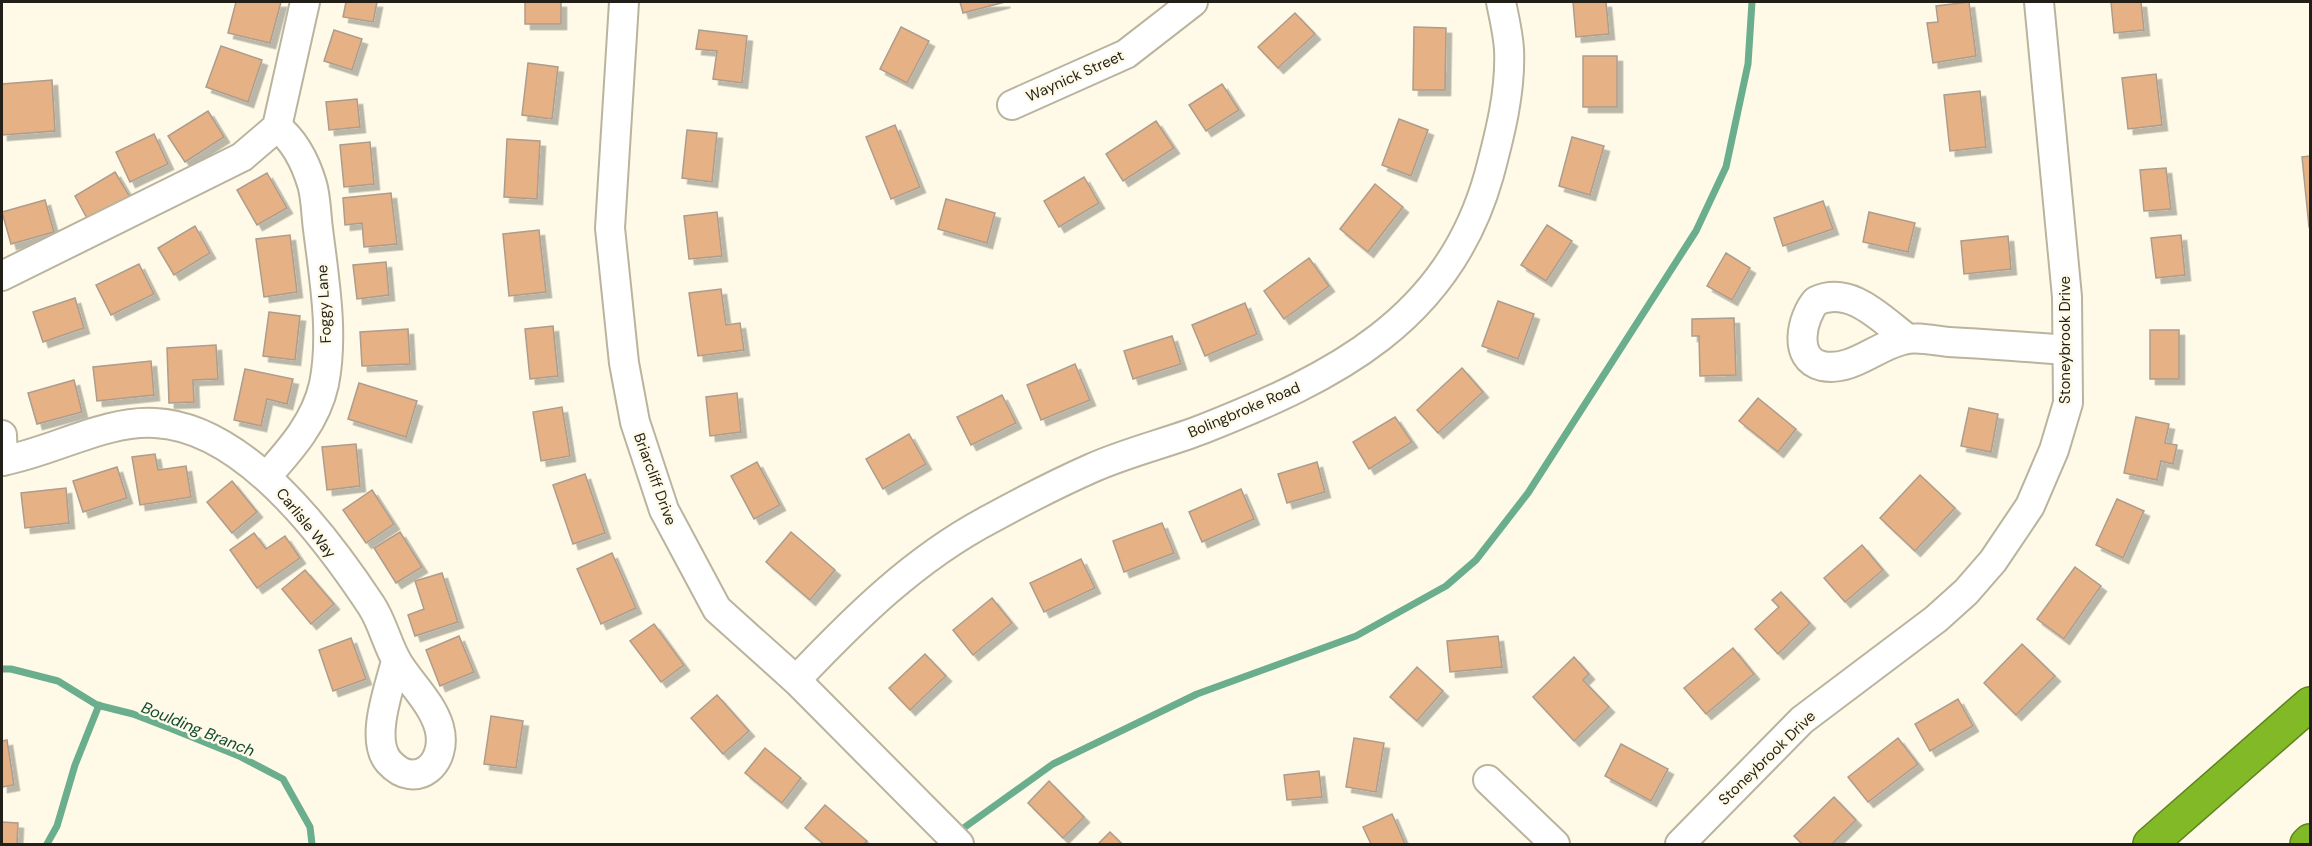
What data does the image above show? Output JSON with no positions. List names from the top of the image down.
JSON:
{
  "streets": {
    "street": [
      "Waynick Street",
      "Foggy Lane",
      "Stoneybrook Drive",
      "Bolingbroke Road",
      "Briarcliff Drive",
      "Carlisle Way"
    ]
  },
  "crossings": [
    ["Foggy Lane", "Carlisle Way"],
    ["Bolingbroke Road", "Briarcliff Drive"]
  ],
  "water": ["Boulding Branch"]
}
